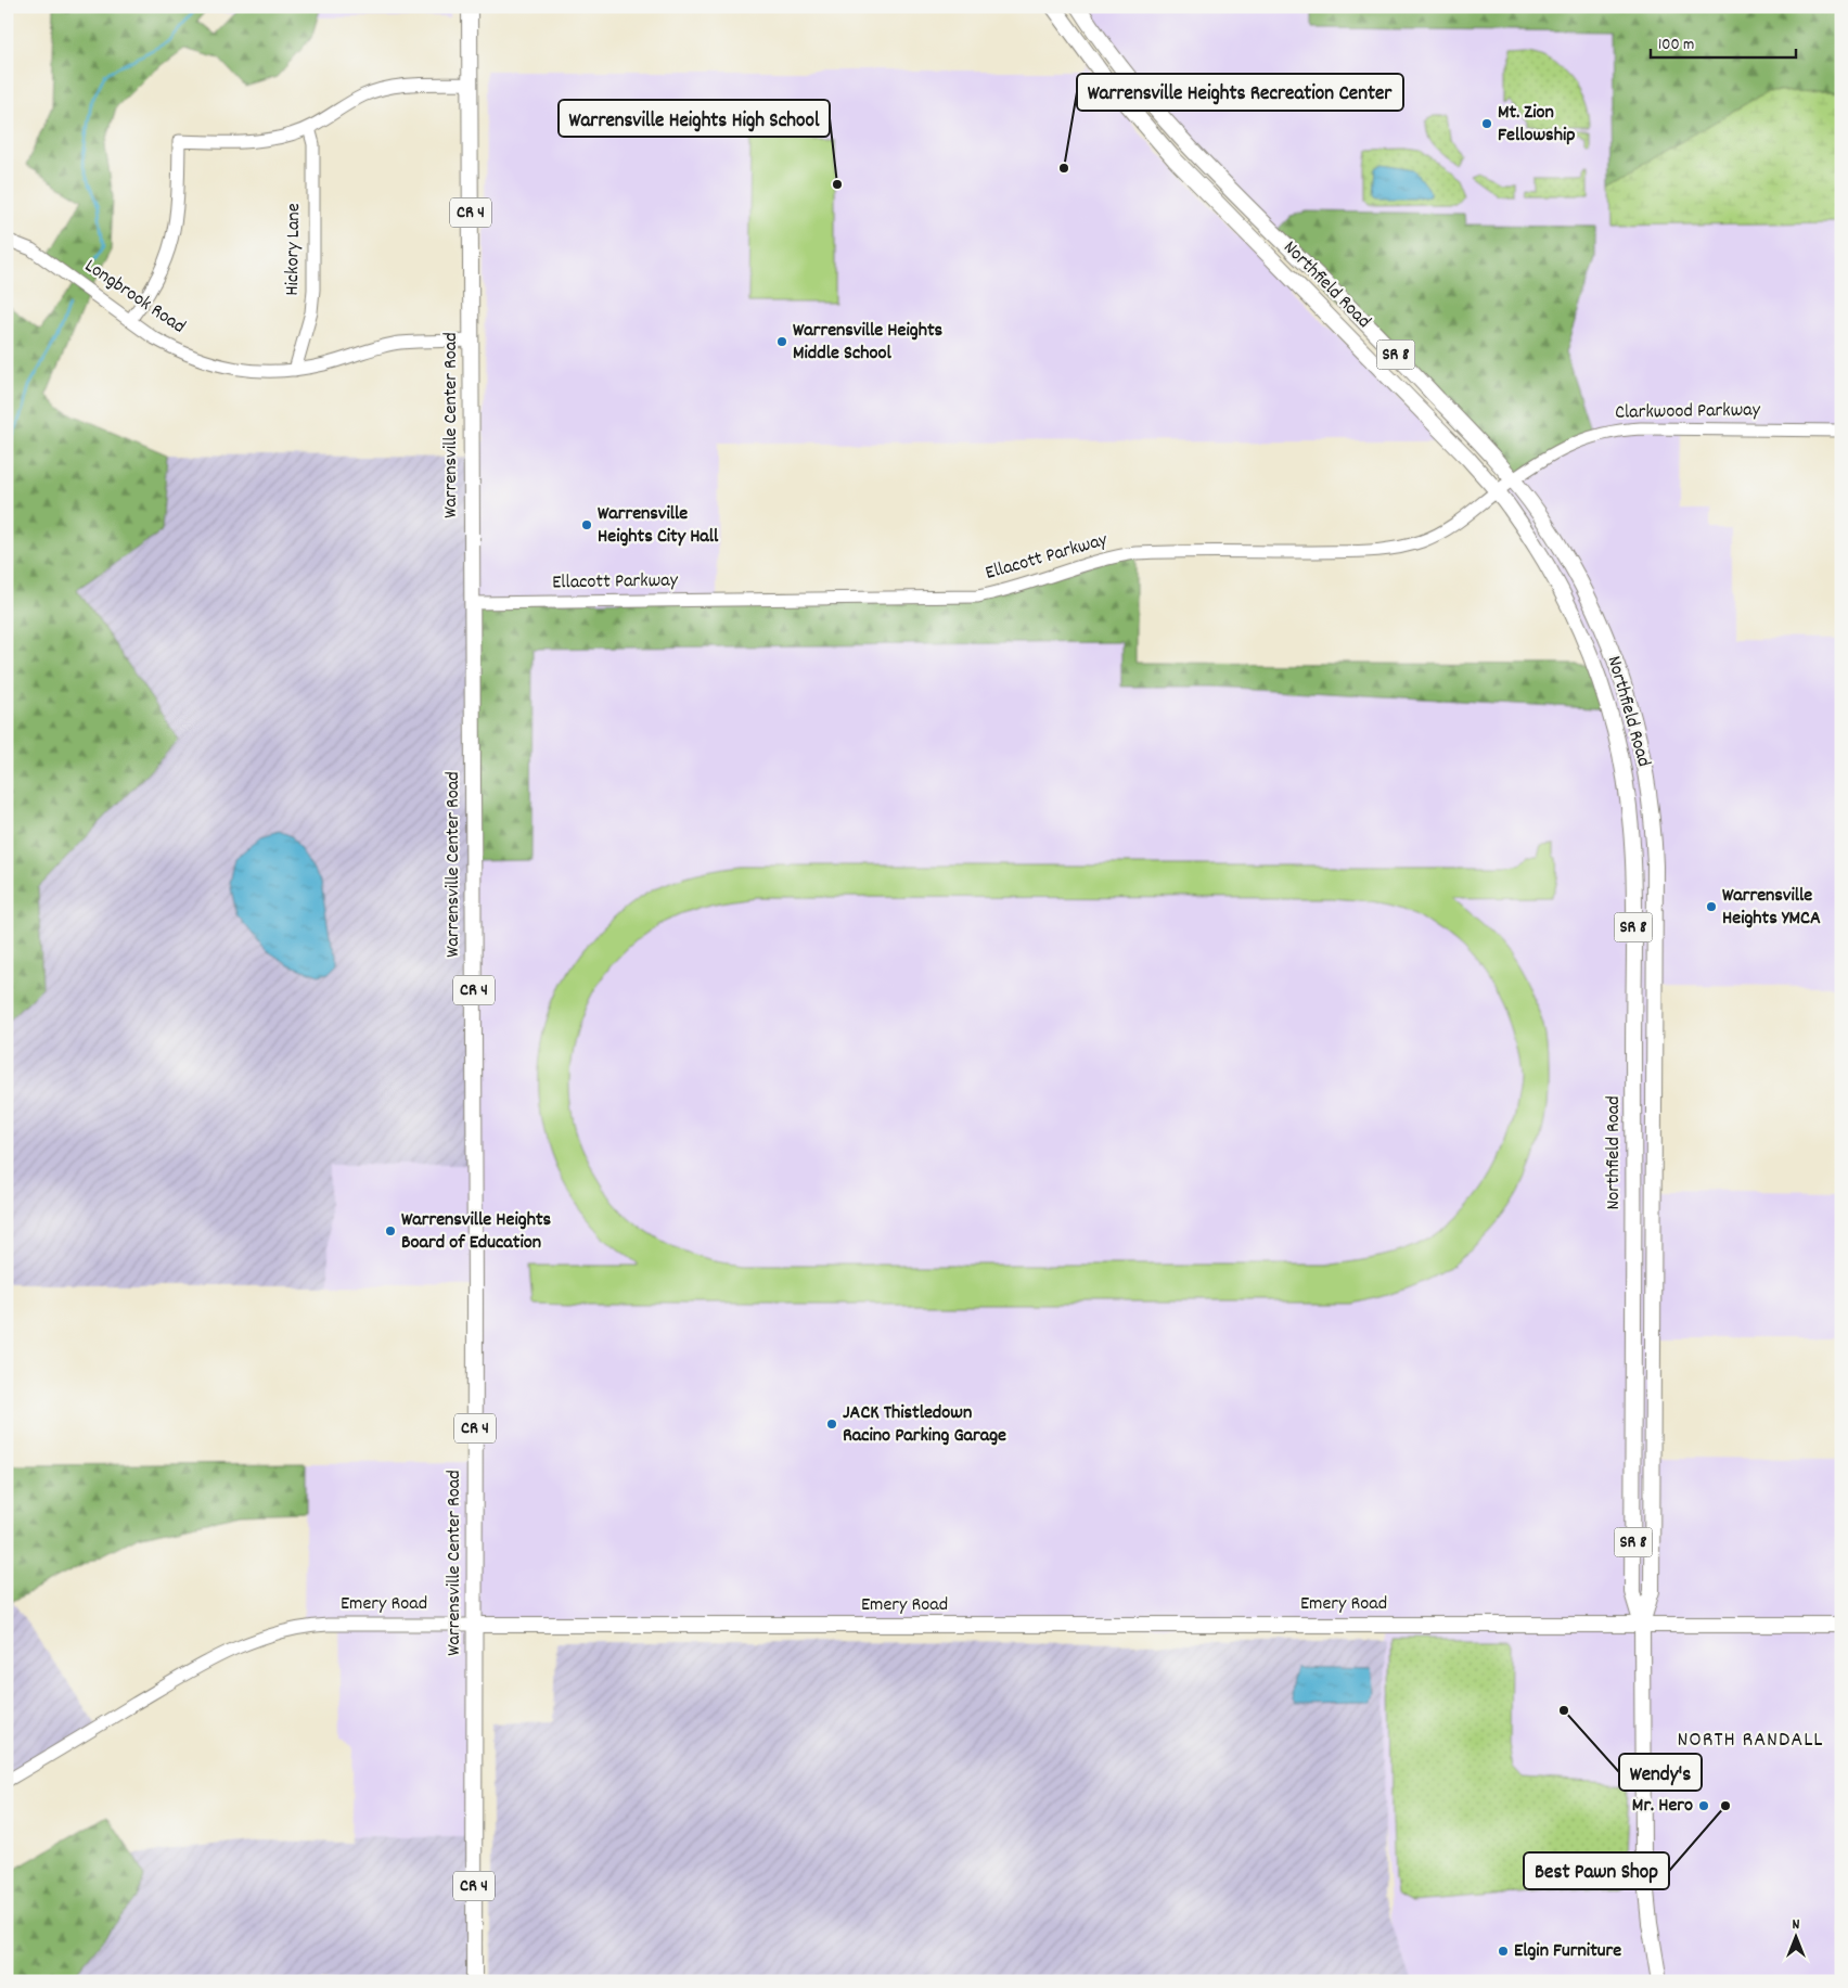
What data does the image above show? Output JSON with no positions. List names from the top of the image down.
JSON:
{
  "streets": {
    "main road": [
      "CR 4",
      "Northfield Road",
      "SR 8",
      "Warrensville Center Road",
      "Emery Road"
    ],
    "street": [
      "Hickory Lane",
      "Longbrook Road",
      "Clarkwood Parkway",
      "Ellacott Parkway"
    ]
  },
  "crossings": [
    ["Hickory Lane", "Longbrook Road"],
    ["Northfield Road", "Clarkwood Parkway"],
    ["Northfield Road", "Ellacott Parkway"],
    ["Northfield Road", "Emery Road"],
    ["Longbrook Road", "Warrensville Center Road"],
    ["Clarkwood Parkway", "Ellacott Parkway"],
    ["Warrensville Center Road", "Ellacott Parkway"],
    ["Warrensville Center Road", "Emery Road"]
  ],
  "districts": ["NORTH RANDALL"],
  "places": [
    "Mt. Zion Fellowship",
    "Warrensville Heights Recreation Center",
    "Warrensville Heights High School",
    "Warrensville Heights Middle School",
    "Warrensville Heights City Hall",
    "Warrensville Heights YMCA",
    "Warrensville Heights Board of Education",
    "JACK Thistledown Racino Parking Garage",
    "Wendy's",
    "Mr. Hero",
    "Best Pawn Shop",
    "Elgin Furniture"
  ],
  "scale_bar": "100 m",
  "north": "top"
}
